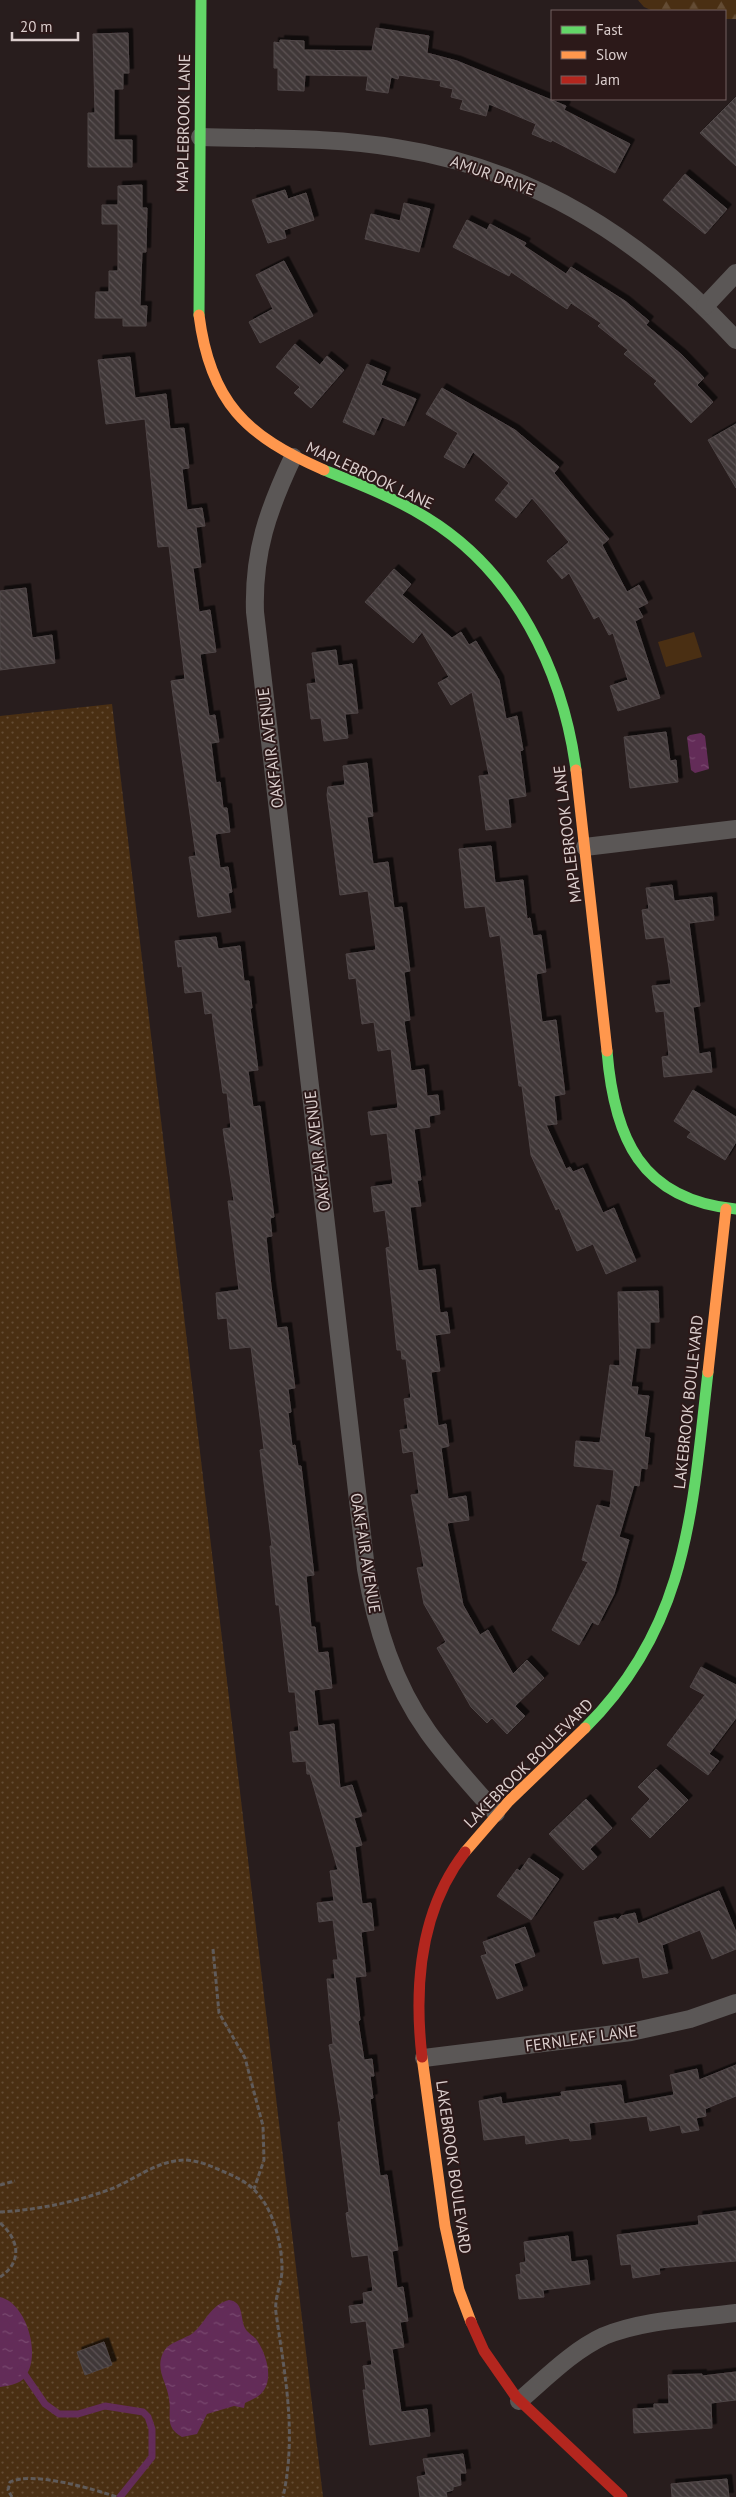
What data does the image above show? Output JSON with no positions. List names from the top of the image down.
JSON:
{
  "streets": {
    "street": [
      "MAPLEBROOK LANE",
      "AMUR DRIVE",
      "OAKFAIR AVENUE",
      "LAKEBROOK BOULEVARD",
      "FERNLEAF LANE"
    ]
  },
  "crossings": [
    ["MAPLEBROOK LANE", "AMUR DRIVE"],
    ["MAPLEBROOK LANE", "OAKFAIR AVENUE"],
    ["MAPLEBROOK LANE", "LAKEBROOK BOULEVARD"],
    ["OAKFAIR AVENUE", "LAKEBROOK BOULEVARD"],
    ["LAKEBROOK BOULEVARD", "FERNLEAF LANE"]
  ],
  "legend": ["Fast", "Slow", "Jam"],
  "scale_bar": "20 m"
}
